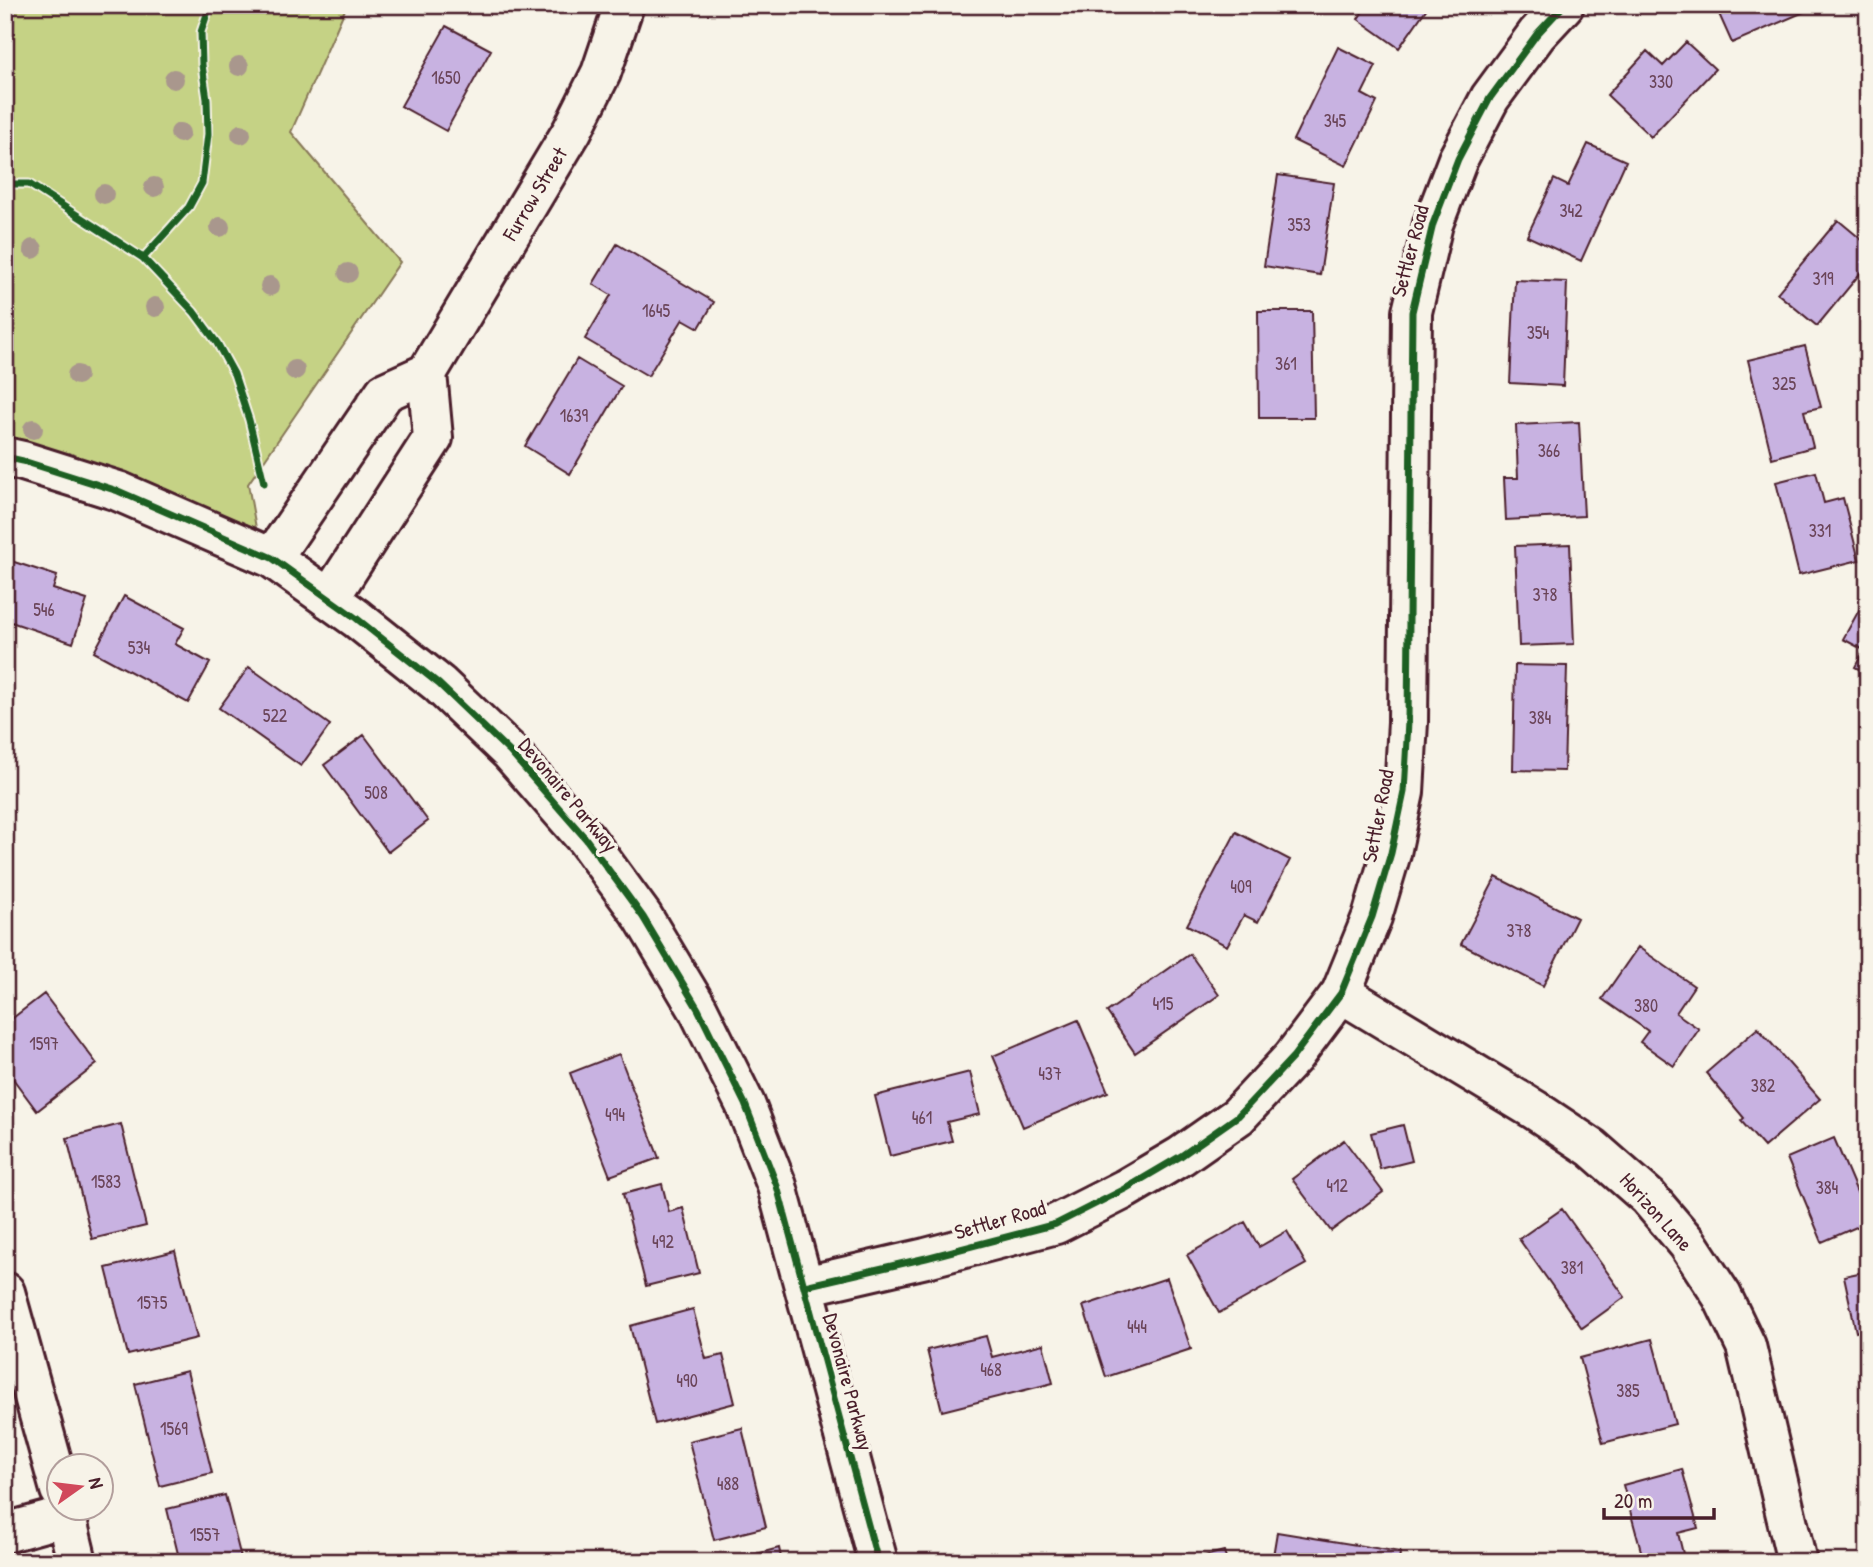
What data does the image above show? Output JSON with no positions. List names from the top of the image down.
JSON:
{
  "streets": {
    "street": [
      "Furrow Street",
      "Settler Road",
      "Devonaire Parkway",
      "Horizon Lane"
    ]
  },
  "crossings": [
    ["Settler Road", "Devonaire Parkway"],
    ["Settler Road", "Horizon Lane"]
  ],
  "house_numbers": [
    "1650",
    "330",
    "345",
    "342",
    "353",
    "319",
    "1645",
    "354",
    "361",
    "325",
    "1639",
    "366",
    "331",
    "378",
    "546",
    "534",
    "522",
    "384",
    "508",
    "409",
    "378",
    "415",
    "380",
    "1597",
    "437",
    "382",
    "494",
    "461",
    "1583",
    "412",
    "384",
    "492",
    "381",
    "1575",
    "444",
    "468",
    "490",
    "385",
    "1569",
    "488",
    "1557"
  ],
  "scale_bar": "20 m",
  "north": "right"
}
